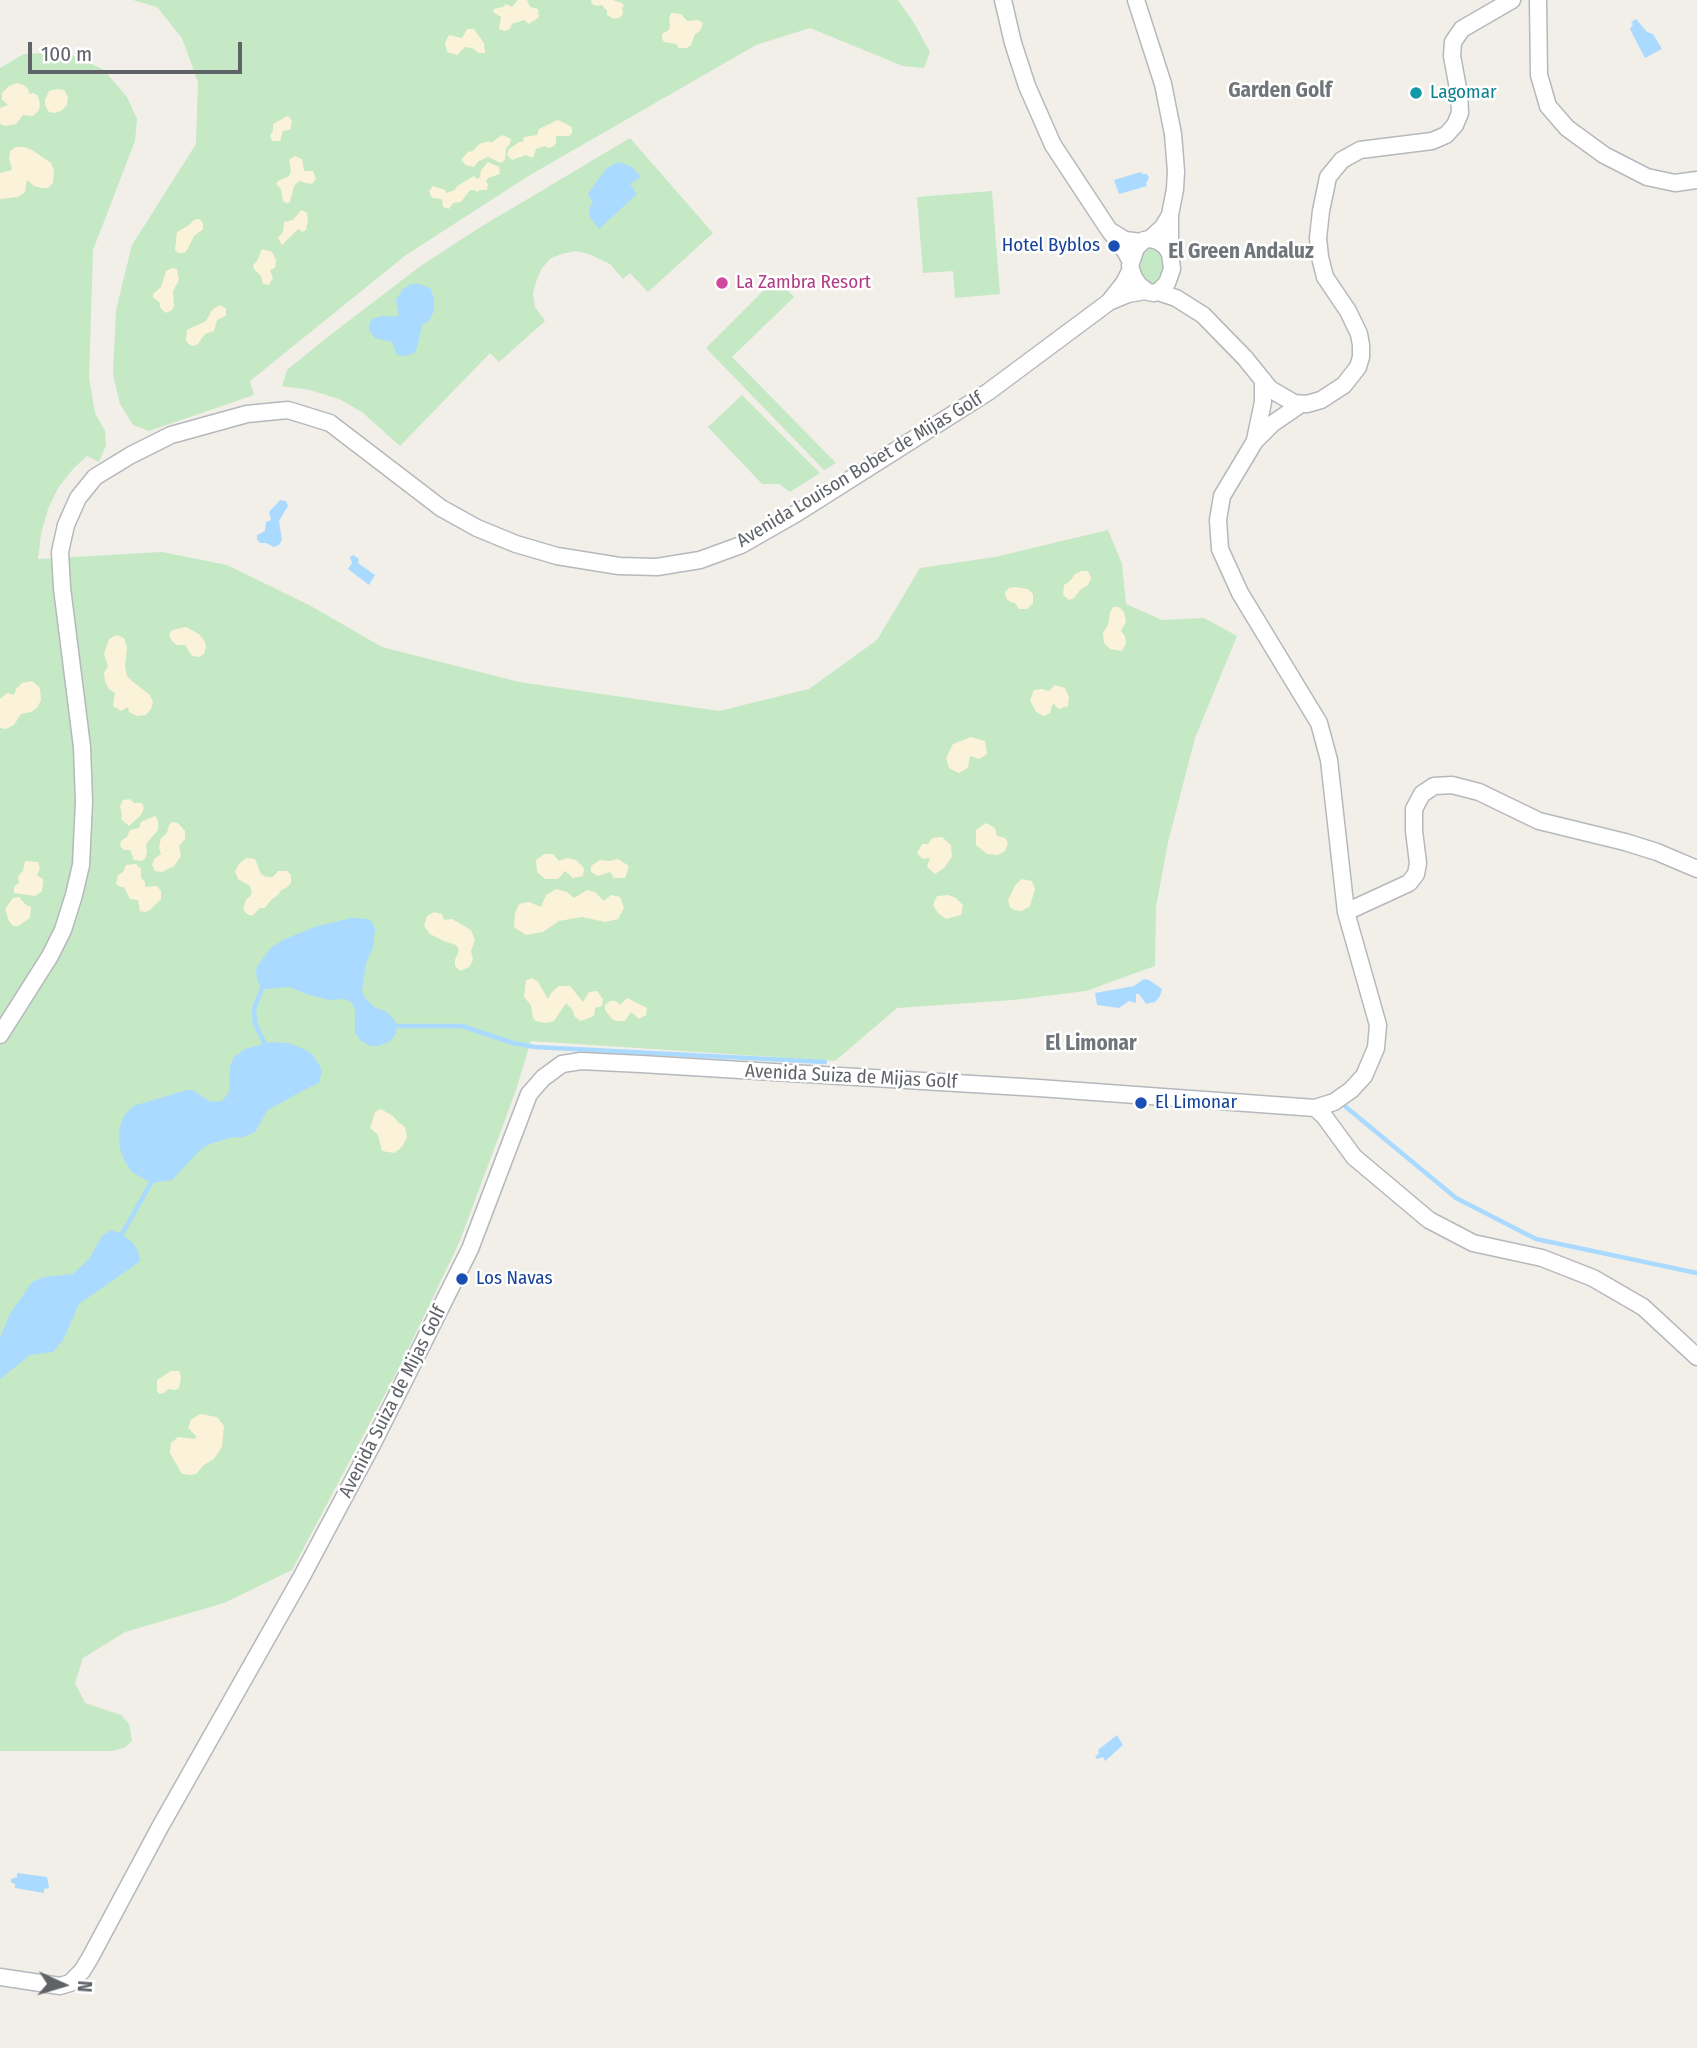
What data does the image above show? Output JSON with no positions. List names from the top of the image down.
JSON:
{
  "streets": {
    "street": ["Avenida Louison Bobet de Mijas Golf", "Avenida Suiza de Mijas Golf"]
  },
  "districts": ["Garden Golf", "El Green Andaluz", "El Limonar"],
  "places": [
    "Lagomar",
    "Hotel Byblos",
    "La Zambra Resort",
    "El Limonar",
    "Los Navas"
  ],
  "scale_bar": "100 m",
  "north": "right"
}
